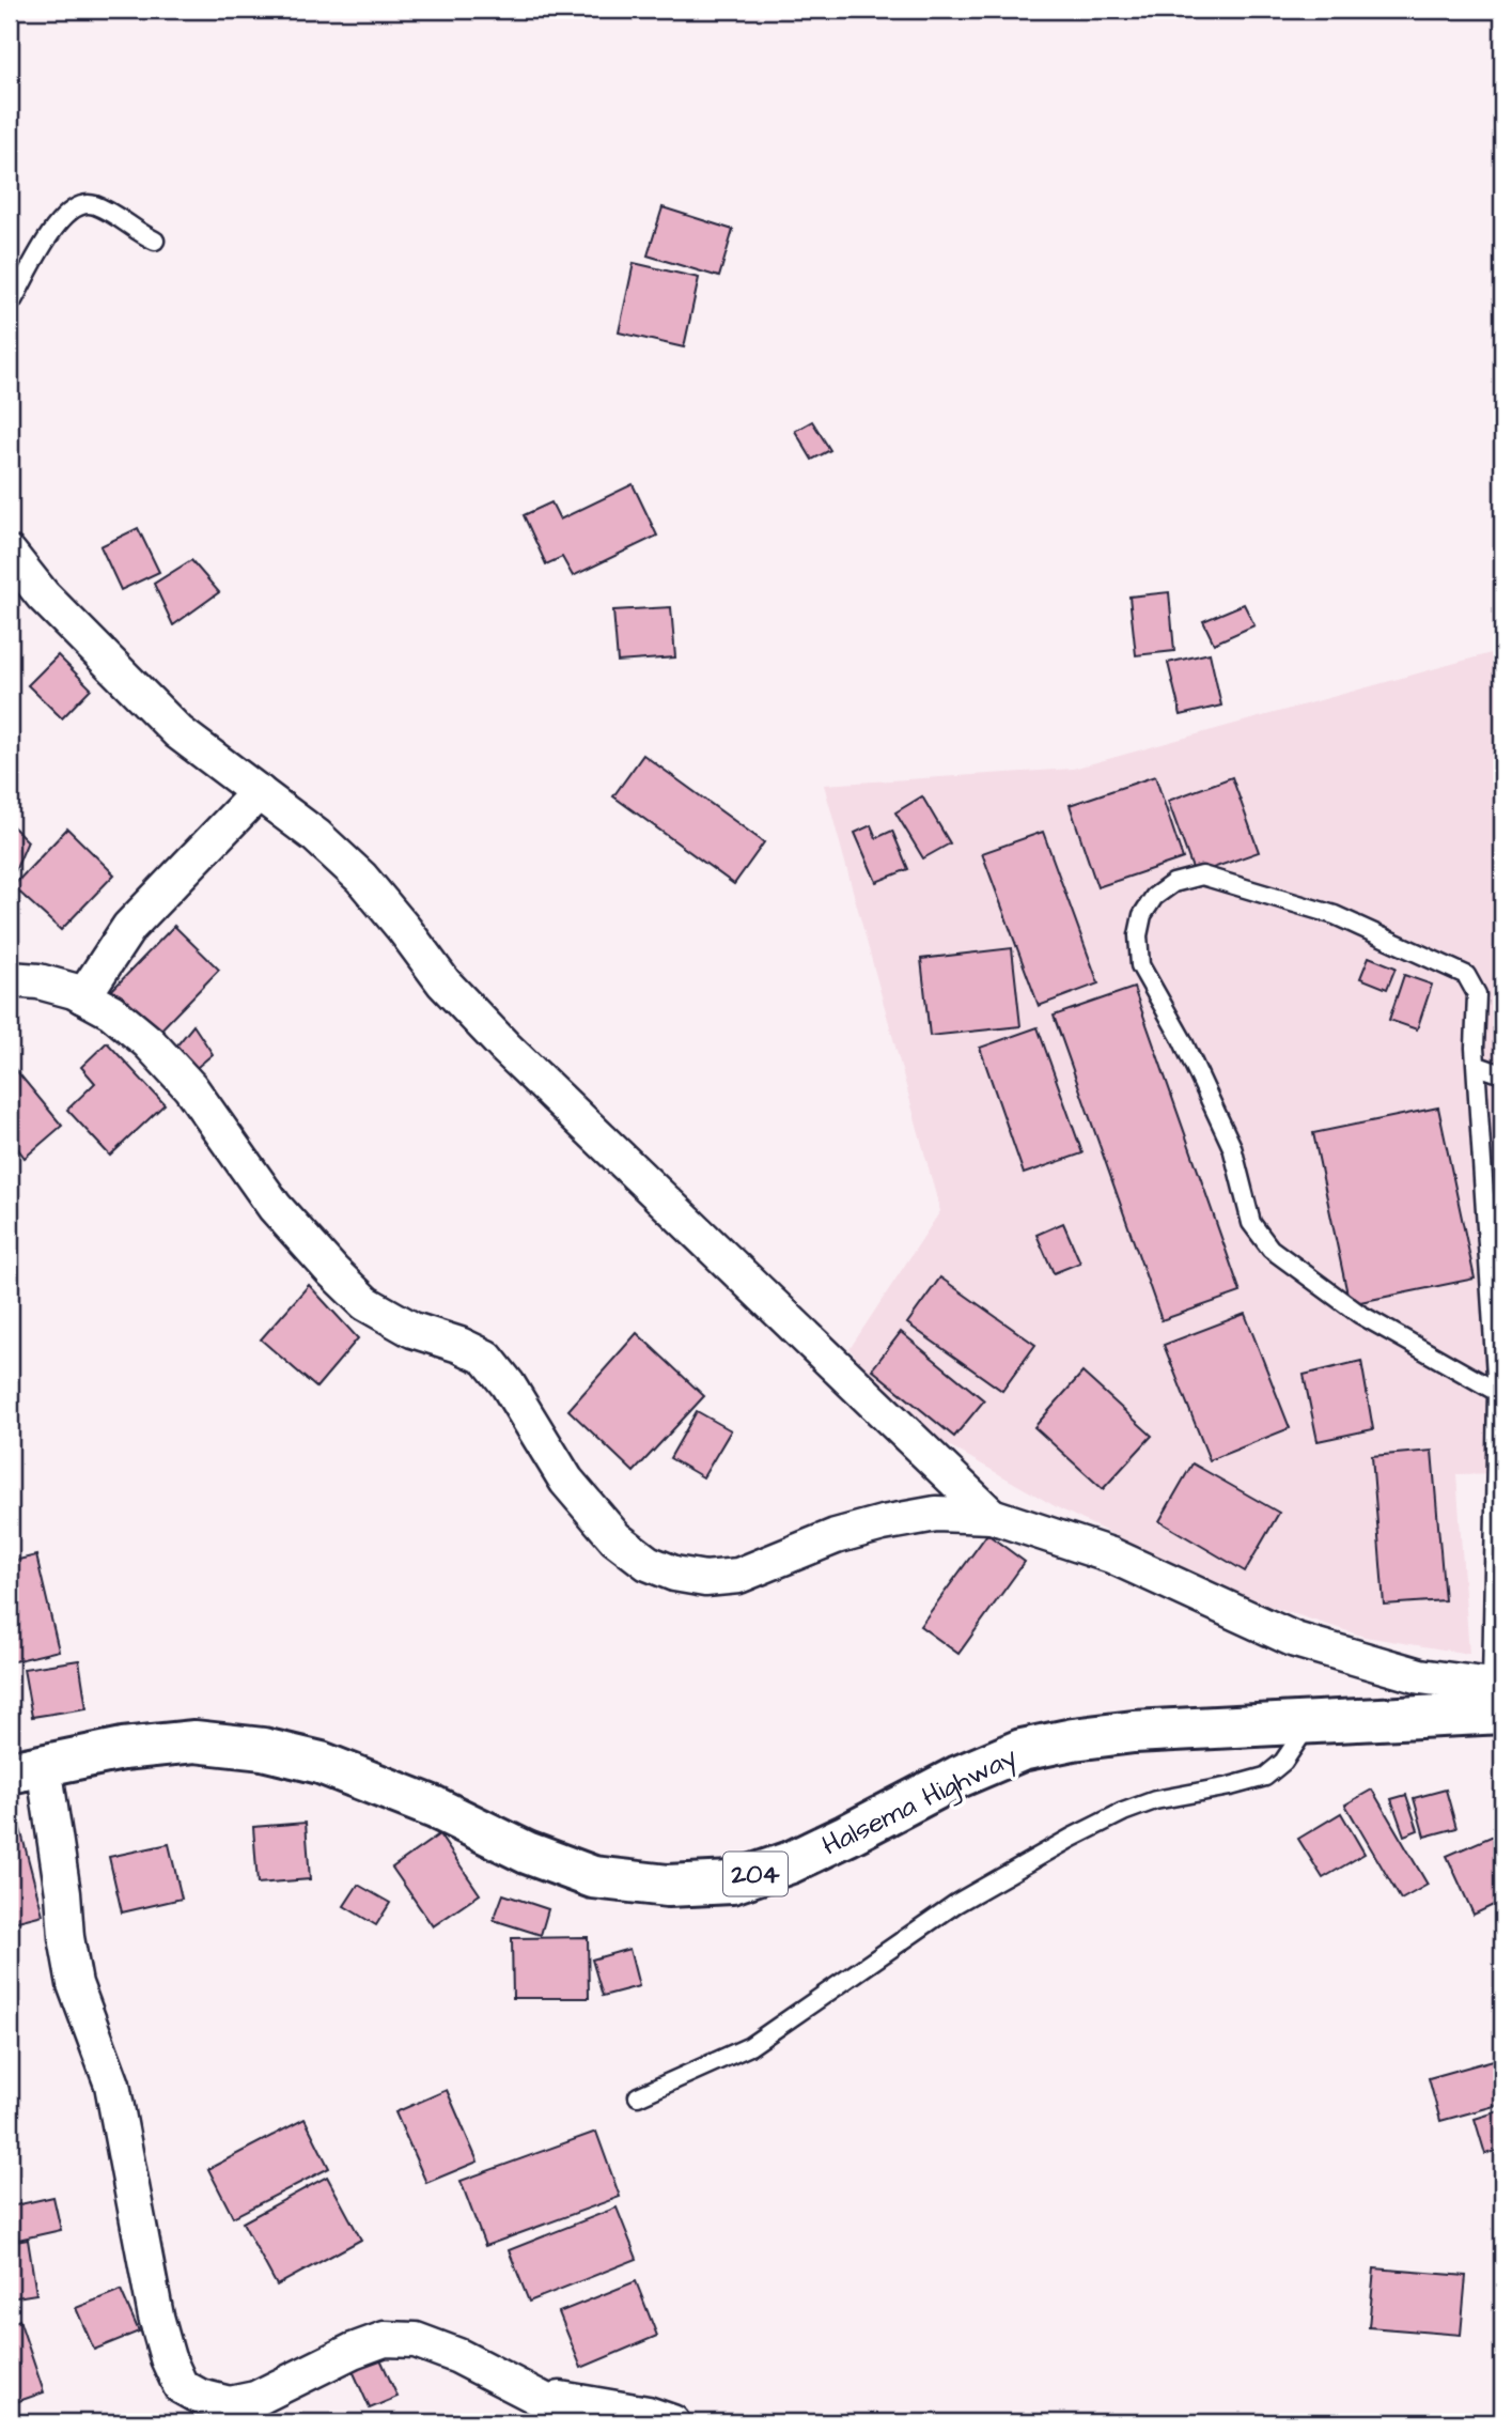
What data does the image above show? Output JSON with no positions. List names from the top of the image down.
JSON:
{
  "streets": {
    "highway": ["Halsema Highway", "204"]
  }
}
